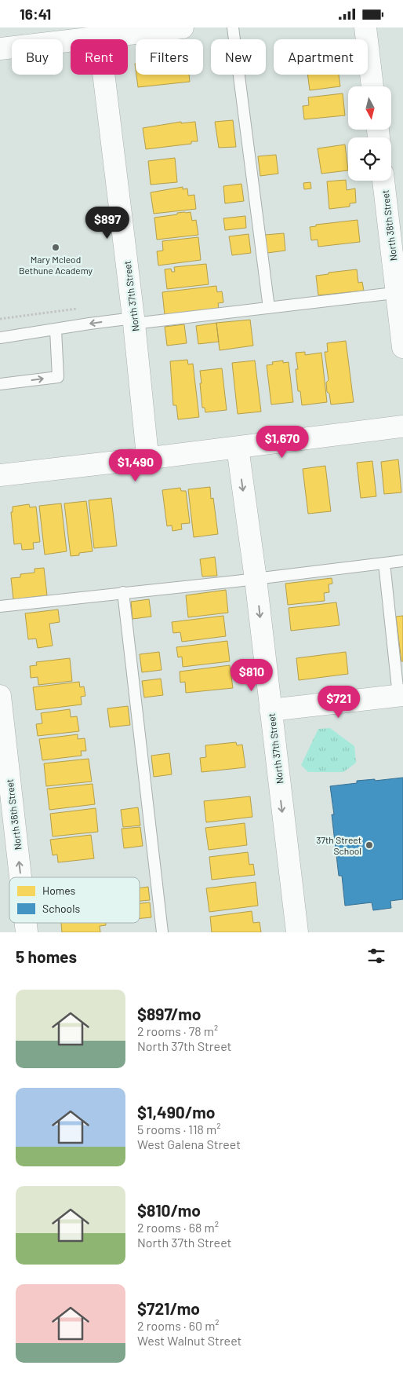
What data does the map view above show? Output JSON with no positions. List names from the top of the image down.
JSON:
{
  "streets": {
    "street": ["North 38th Street", "North 37th Street", "North 36th Street"]
  },
  "one_way": ["North 37th Street", "North 36th Street"],
  "places": ["Mary Mcleod Bethune Academy", "37th Street School"],
  "legend": ["Homes", "Schools"],
  "north": "bottom",
  "page": {
    "status": "16:41",
    "chip": [
      "Buy",
      "Rent",
      "Filters",
      "New",
      "Apartment"
    ],
    "price": [
      "$897",
      "$1,670",
      "$1,490",
      "$810",
      "$721"
    ],
    "heading": "5 homes",
    "list": [
      {
        "name": "$897/mo",
        "note": "2 rooms · 78 m² · North 37th Street"
      },
      {
        "name": "$1,490/mo",
        "note": "5 rooms · 118 m² · West Galena Street"
      },
      {
        "name": "$810/mo",
        "note": "2 rooms · 68 m² · North 37th Street"
      },
      {
        "name": "$721/mo",
        "note": "2 rooms · 60 m² · West Walnut Street"
      }
    ]
  }
}
